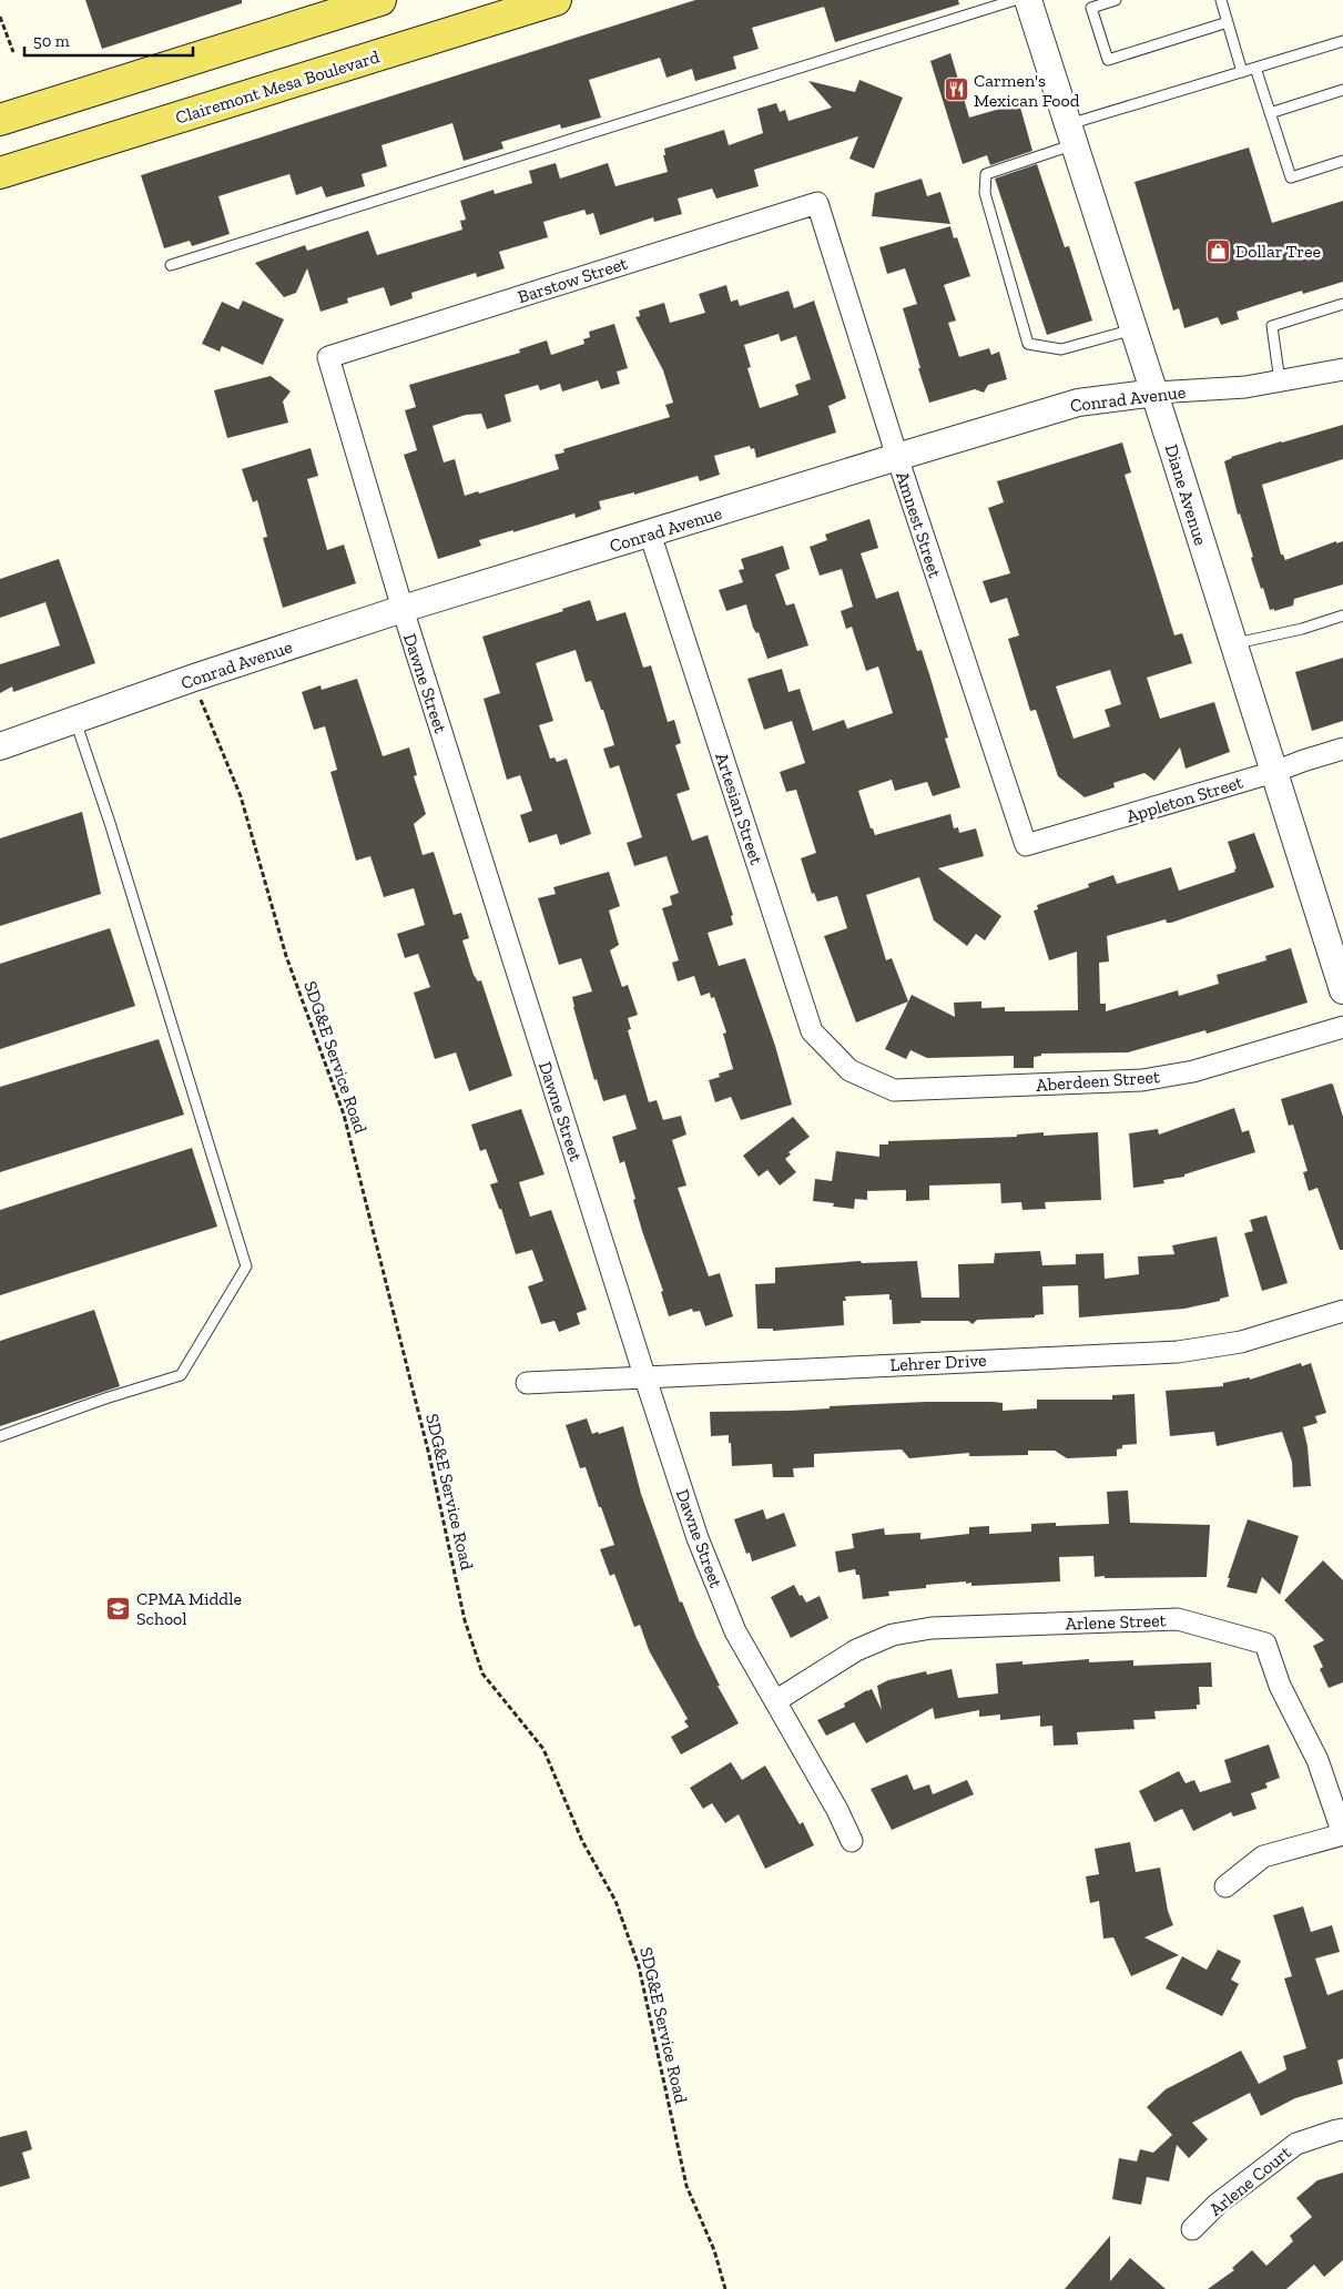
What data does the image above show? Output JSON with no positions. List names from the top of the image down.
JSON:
{
  "streets": {
    "main road": ["Clairemont Mesa Boulevard"],
    "street": [
      "Barstow Street",
      "Conrad Avenue",
      "Diane Avenue",
      "Amnest Street",
      "Dawne Street",
      "Appleton Street",
      "Artesian Street",
      "Aberdeen Street",
      "Lehrer Drive",
      "Arlene Street",
      "Arlene Court"
    ],
    "path": ["SDG&E Service Road"]
  },
  "crossings": [
    ["Barstow Street", "Amnest Street"],
    ["Barstow Street", "Dawne Street"],
    ["Conrad Avenue", "Diane Avenue"],
    ["Conrad Avenue", "Amnest Street"],
    ["Conrad Avenue", "Dawne Street"],
    ["Conrad Avenue", "Artesian Street"],
    ["Conrad Avenue", "SDG&E Service Road"],
    ["Diane Avenue", "Appleton Street"],
    ["Amnest Street", "Appleton Street"],
    ["Dawne Street", "Lehrer Drive"],
    ["Dawne Street", "Arlene Street"],
    ["Artesian Street", "Aberdeen Street"]
  ],
  "places": {
    "restaurant": ["Carmen's Mexican Food"],
    "shop": ["Dollar Tree"],
    "school or university": ["CPMA Middle School"]
  },
  "scale_bar": "50 m"
}
